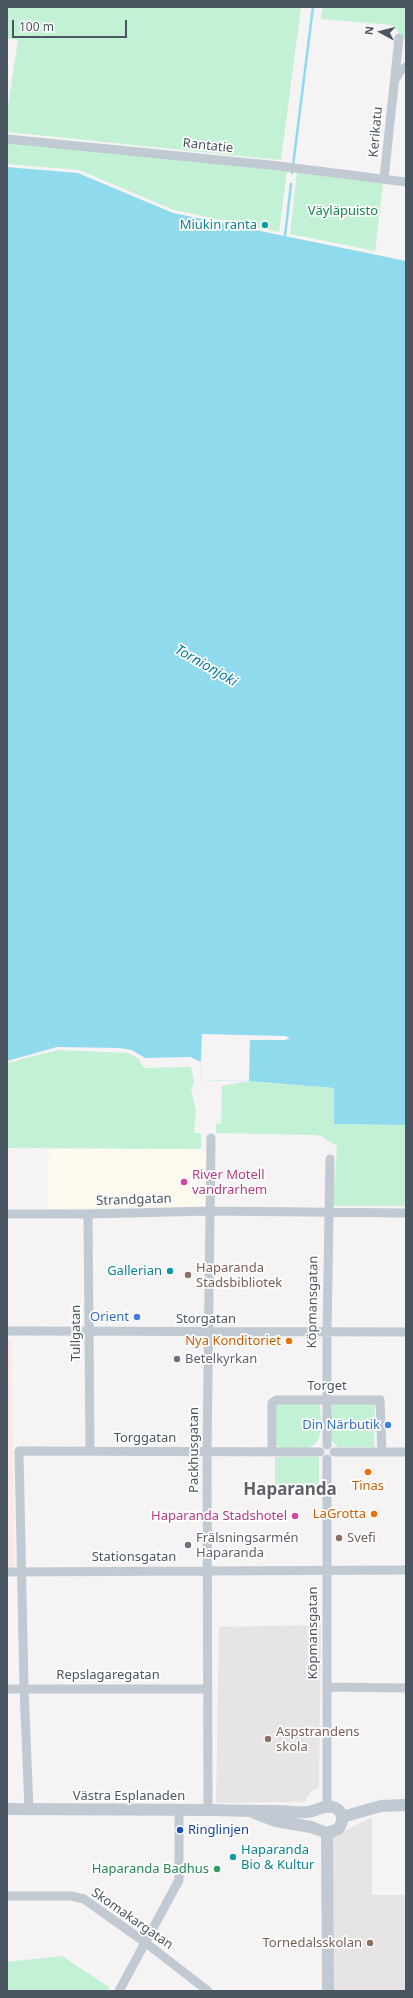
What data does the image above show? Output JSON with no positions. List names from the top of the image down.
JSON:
{
  "streets": {
    "street": [
      "Kerikatu",
      "Rantatie",
      "Strandgatan",
      "Köpmansgatan",
      "Storgatan",
      "Tullgatan",
      "Torget",
      "Torggatan",
      "Packhusgatan",
      "Stationsgatan",
      "Repslagaregatan",
      "Västra Esplanaden",
      "Skomakargatan"
    ]
  },
  "crossings": [
    ["Kerikatu", "Rantatie"],
    ["Strandgatan", "Köpmansgatan"],
    ["Strandgatan", "Tullgatan"],
    ["Strandgatan", "Packhusgatan"],
    ["Köpmansgatan", "Storgatan"],
    ["Köpmansgatan", "Torget"],
    ["Köpmansgatan", "Torggatan"],
    ["Köpmansgatan", "Stationsgatan"],
    ["Köpmansgatan", "Västra Esplanaden"],
    ["Storgatan", "Tullgatan"],
    ["Storgatan", "Packhusgatan"],
    ["Tullgatan", "Torggatan"],
    ["Torget", "Torggatan"],
    ["Torggatan", "Packhusgatan"],
    ["Torggatan", "Stationsgatan"],
    ["Packhusgatan", "Stationsgatan"],
    ["Packhusgatan", "Repslagaregatan"],
    ["Packhusgatan", "Västra Esplanaden"]
  ],
  "districts": ["Haparanda"],
  "water": ["Tornionjoki"],
  "parks": ["Väyläpuisto"],
  "places": [
    "Miukin ranta",
    "River Motell vandrarhem",
    "Gallerian",
    "Haparanda Stadsbibliotek",
    "Orient",
    "Nya Konditoriet",
    "Betelkyrkan",
    "Din Närbutik",
    "Tinas",
    "LaGrotta",
    "Haparanda Stadshotel",
    "Svefi",
    "Frälsningsarmén Haparanda",
    "Aspstrandens skola",
    "Ringlinjen",
    "Haparanda Bio & Kultur",
    "Haparanda Badhus",
    "Tornedalsskolan"
  ],
  "scale_bar": "100 m",
  "north": "left"
}
